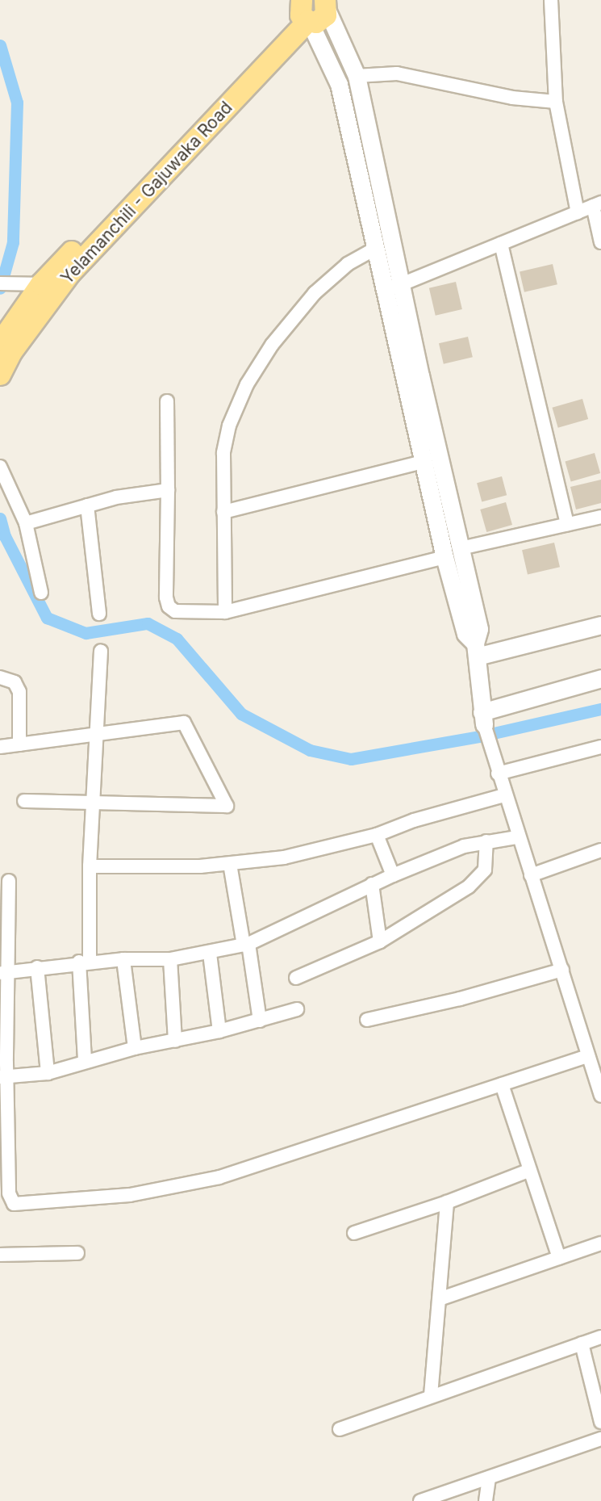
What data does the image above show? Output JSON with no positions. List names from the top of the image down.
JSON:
{
  "streets": {
    "main road": ["Yelamanchili - Gajuwaka Road"]
  }
}
